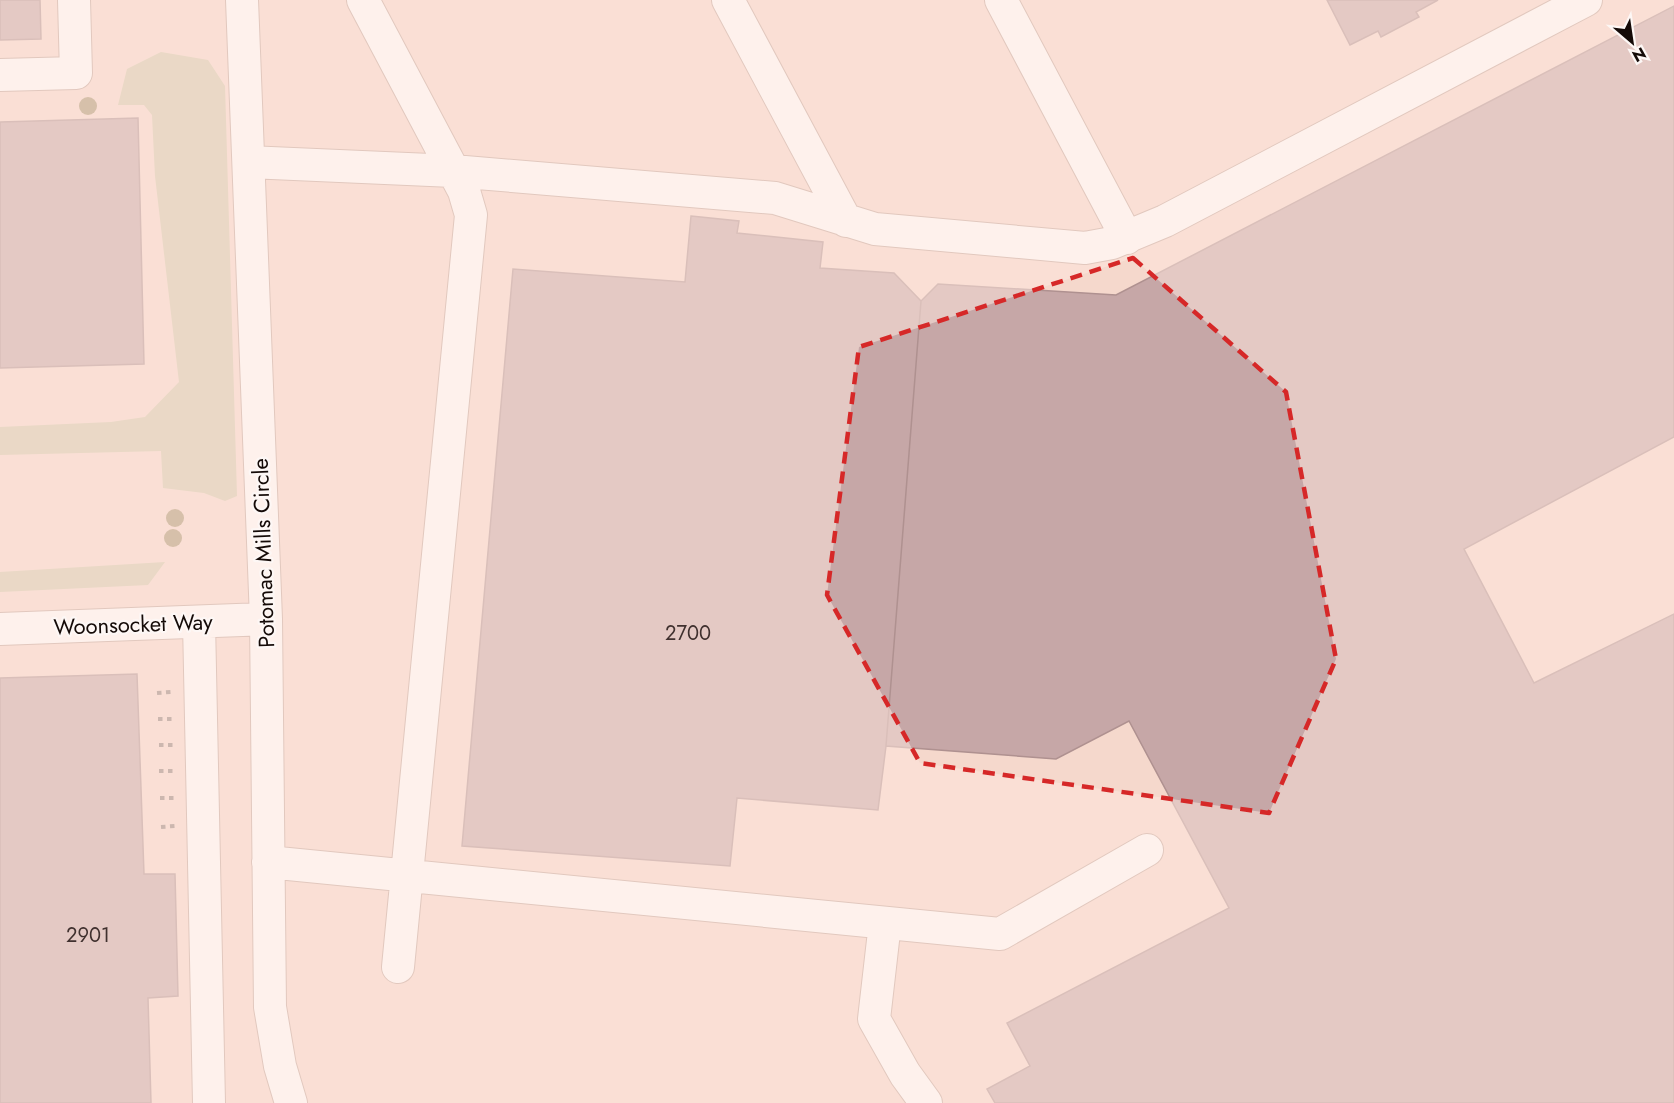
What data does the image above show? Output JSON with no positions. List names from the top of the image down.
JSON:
{
  "streets": {
    "street": ["Potomac Mills Circle", "Woonsocket Way"]
  },
  "crossings": [
    ["Potomac Mills Circle", "Woonsocket Way"]
  ],
  "house_numbers": ["2700", "2901"],
  "north": "bottom right"
}
